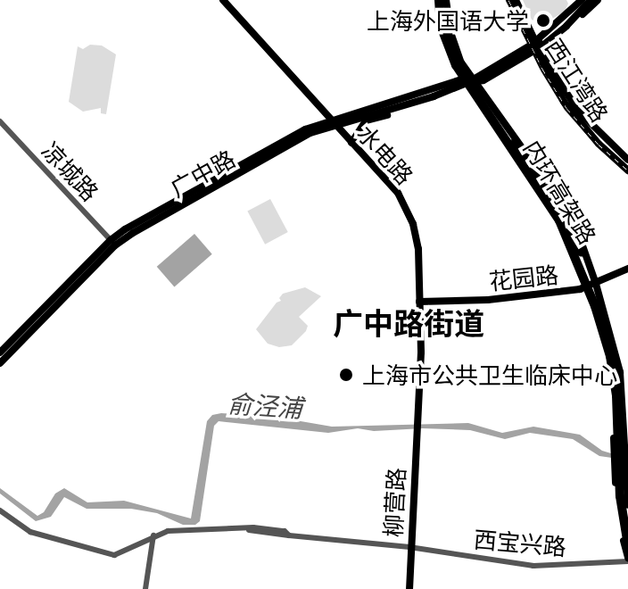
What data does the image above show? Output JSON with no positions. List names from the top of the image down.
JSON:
{
  "streets": {
    "highway": ["内环高架路"],
    "main road": [
      "西江湾路",
      "水电路",
      "广中路",
      "花园路",
      "柳营路"
    ],
    "street": ["凉城路", "西宝兴路"]
  },
  "crossings": [
    ["西江湾路", "广中路"],
    ["水电路", "广中路"],
    ["水电路", "花园路"],
    ["水电路", "柳营路"],
    ["凉城路", "广中路"],
    ["内环高架路", "花园路"],
    ["柳营路", "西宝兴路"]
  ],
  "districts": ["广中路街道"],
  "water": ["俞泾浦"],
  "places": ["上海外国语大学", "上海市公共卫生临床中心"]
}
